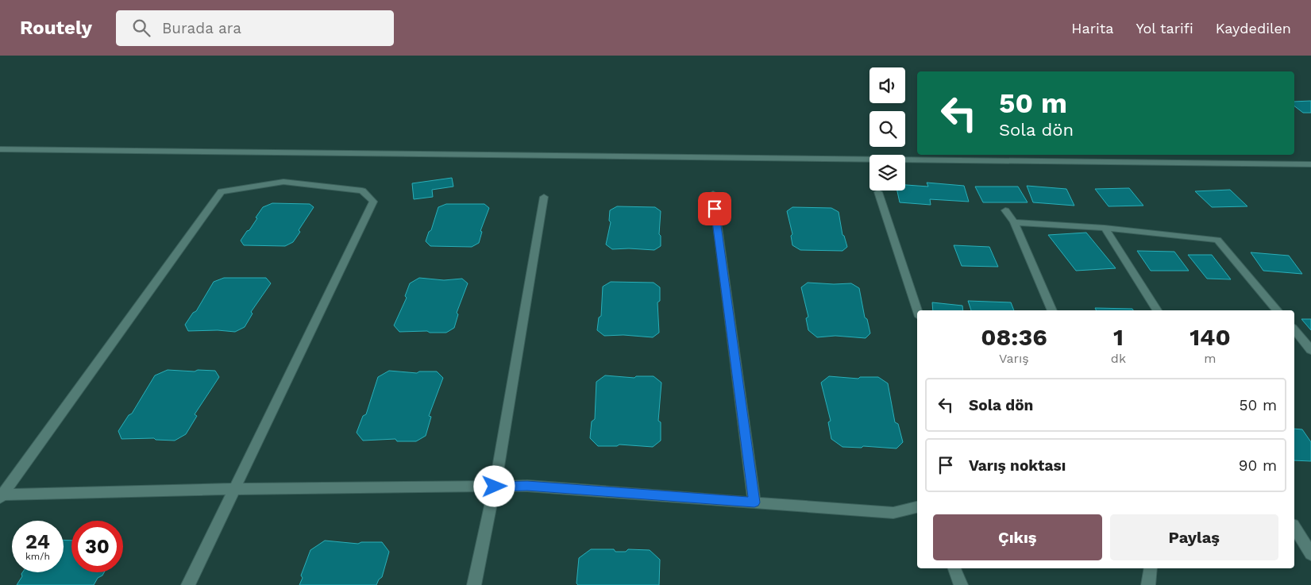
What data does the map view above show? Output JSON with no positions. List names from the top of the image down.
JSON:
{
  "page": {
    "header": "Routely",
    "search": "Burada ara",
    "nav": ["Harita", "Yol tarifi", "Kaydedilen"],
    "turn": ["50 m", "Sola dön"],
    "eta": [
      "08:36",
      "Varış",
      "1",
      "dk",
      "140",
      "m"
    ],
    "list": [
      {
        "name": "Sola dön",
        "value": "50 m"
      },
      {
        "name": "Varış noktası",
        "value": "90 m"
      }
    ],
    "buttons": ["Çıkış", "Paylaş"],
    "speed": "24 km/h",
    "limit": "30"
  }
}
